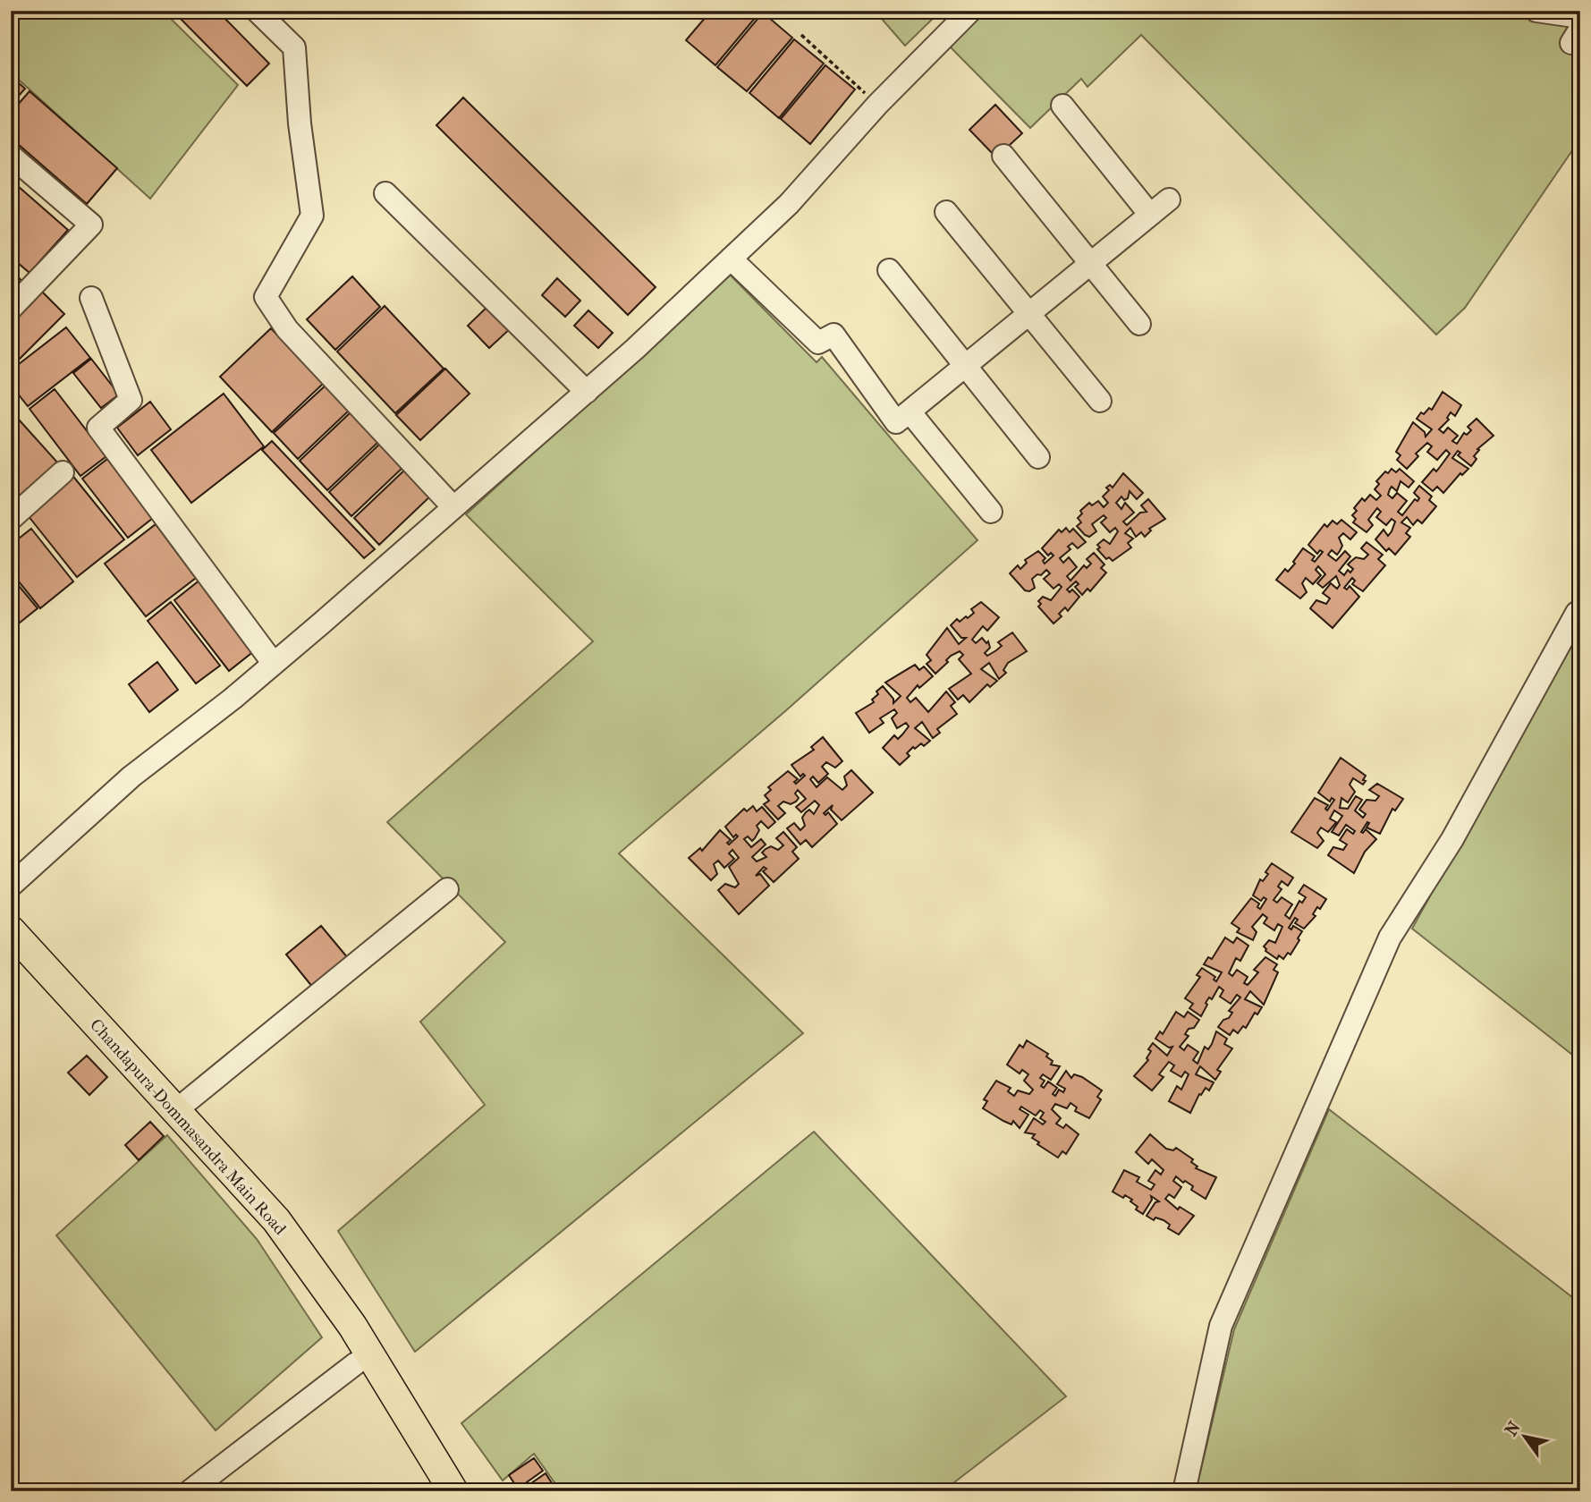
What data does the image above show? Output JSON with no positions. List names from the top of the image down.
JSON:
{
  "streets": {
    "main road": ["Chandapura-Dommasandra Main Road"]
  },
  "north": "top left"
}
